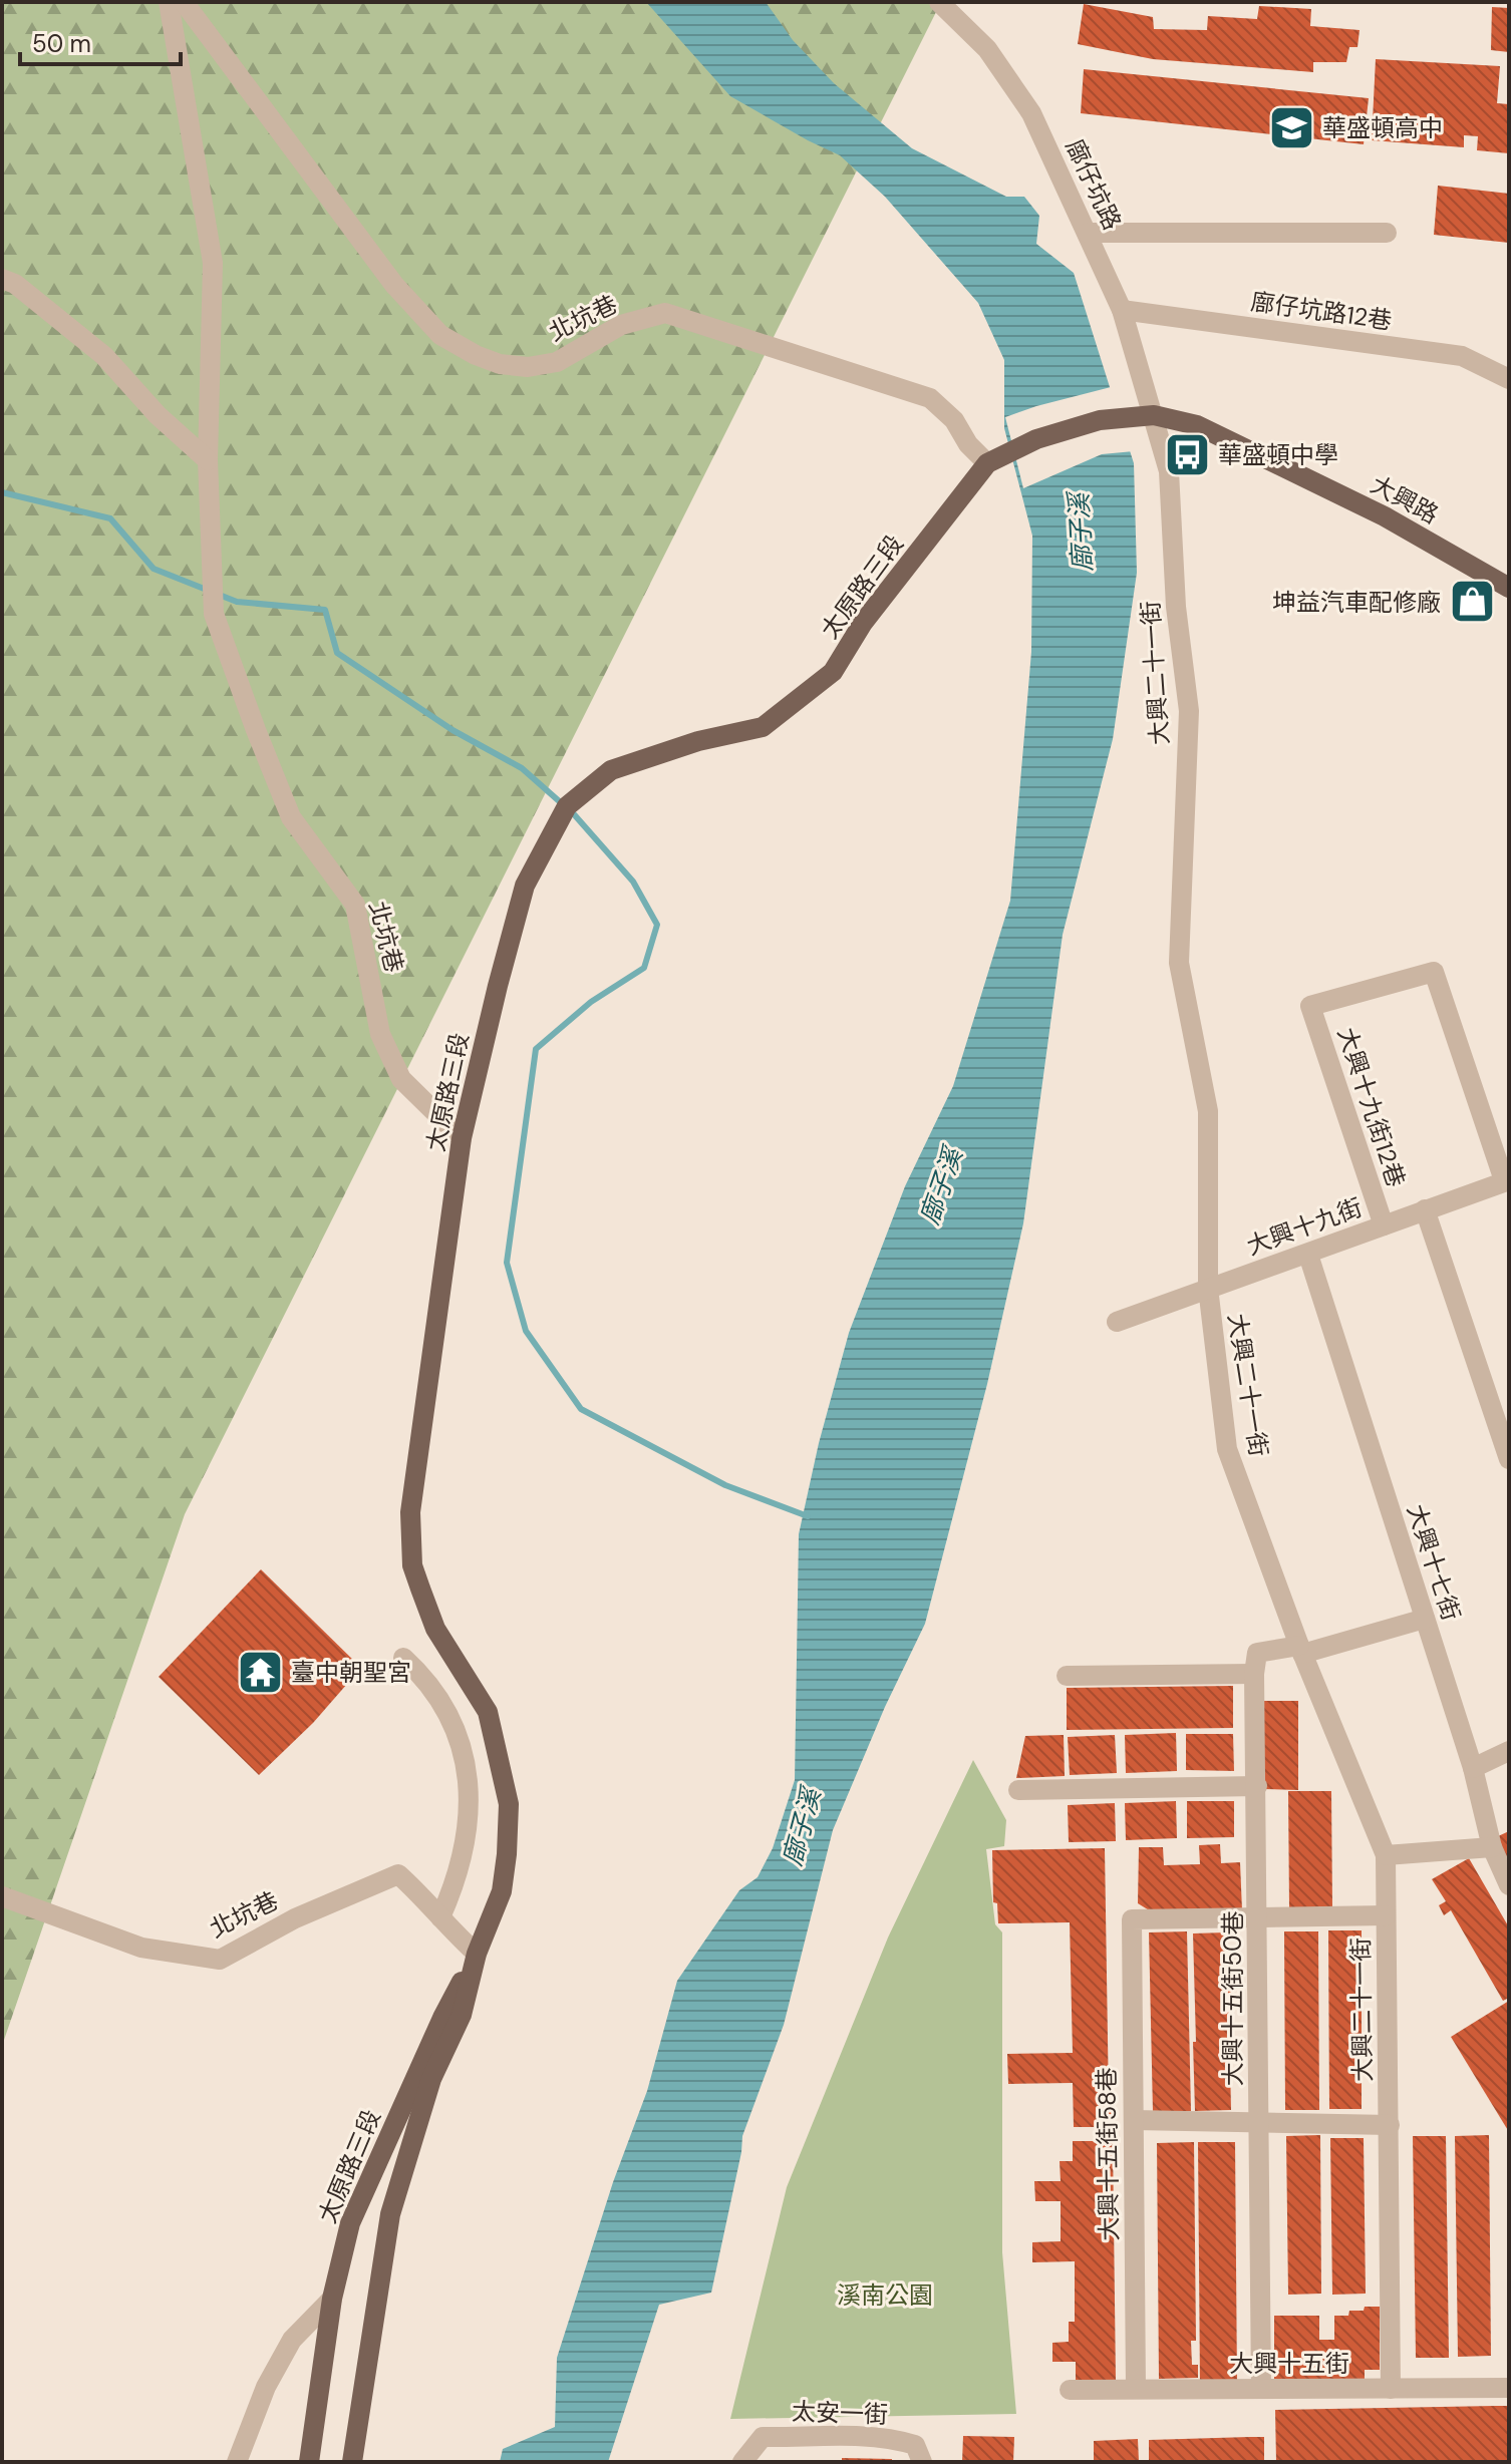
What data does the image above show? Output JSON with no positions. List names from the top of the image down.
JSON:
{
  "streets": {
    "main road": ["大興路", "太原路三段"],
    "street": [
      "廍仔坑路",
      "廍仔坑路12巷",
      "北坑巷",
      "大興二十一街",
      "大興十九街12巷",
      "大興十九街",
      "大興十七街",
      "大興十五街50巷",
      "大興十五街58巷",
      "大興十五街",
      "太安一街"
    ]
  },
  "crossings": [
    ["廍仔坑路", "廍仔坑路12巷"],
    ["廍仔坑路", "大興路"],
    ["廍仔坑路", "大興二十一街"],
    ["北坑巷", "大興路"],
    ["北坑巷", "太原路三段"],
    ["大興路", "太原路三段"],
    ["大興路", "大興二十一街"],
    ["大興二十一街", "大興十九街"],
    ["大興二十一街", "大興十五街"],
    ["大興十九街12巷", "大興十九街"],
    ["大興十九街", "大興十七街"],
    ["大興十五街50巷", "大興十五街58巷"],
    ["大興十五街50巷", "大興十五街"],
    ["大興十五街58巷", "大興十五街"]
  ],
  "water": ["廍子溪"],
  "parks": ["溪南公園"],
  "places": {
    "school or university": ["華盛頓高中"],
    "bus stop": ["華盛頓中學"],
    "shop": ["坤益汽車配修廠"],
    "temple": ["臺中朝聖宮"]
  },
  "scale_bar": "50 m"
}
